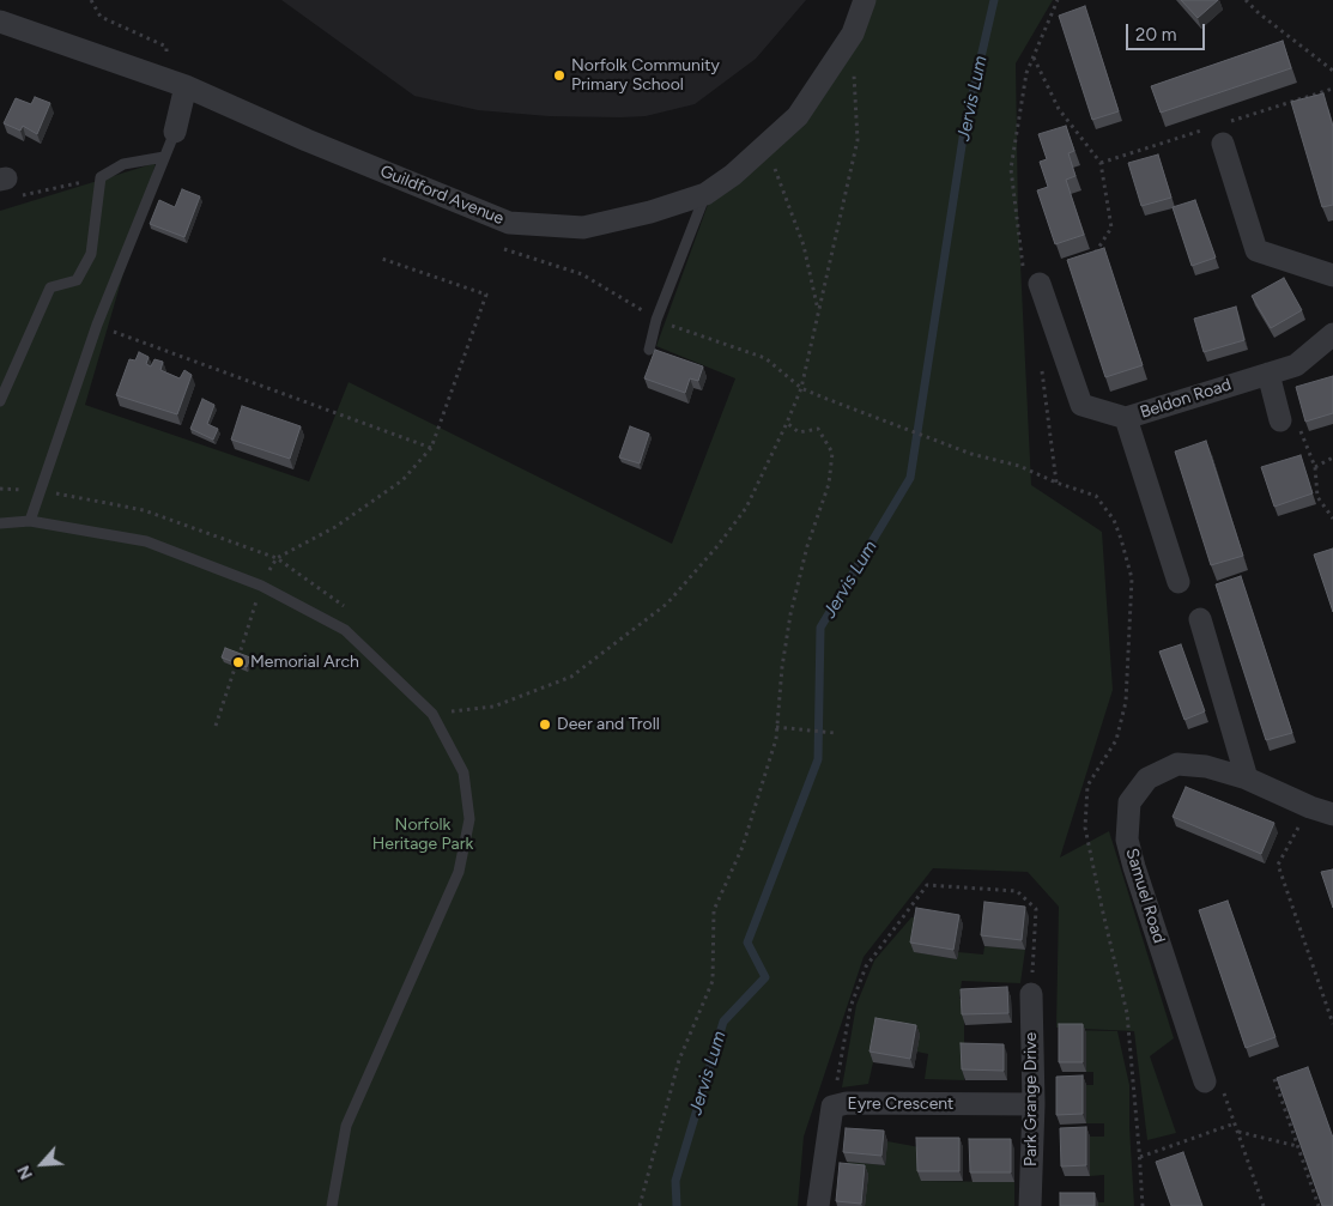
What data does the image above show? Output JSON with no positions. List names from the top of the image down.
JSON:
{
  "streets": {
    "street": [
      "Guildford Avenue",
      "Beldon Road",
      "Samuel Road",
      "Park Grange Drive",
      "Eyre Crescent"
    ]
  },
  "crossings": [
    ["Park Grange Drive", "Eyre Crescent"]
  ],
  "water": ["Jervis Lum"],
  "parks": ["Norfolk Heritage Park"],
  "places": ["Norfolk Community Primary School", "Memorial Arch", "Deer and Troll"],
  "scale_bar": "20 m",
  "north": "bottom left"
}
